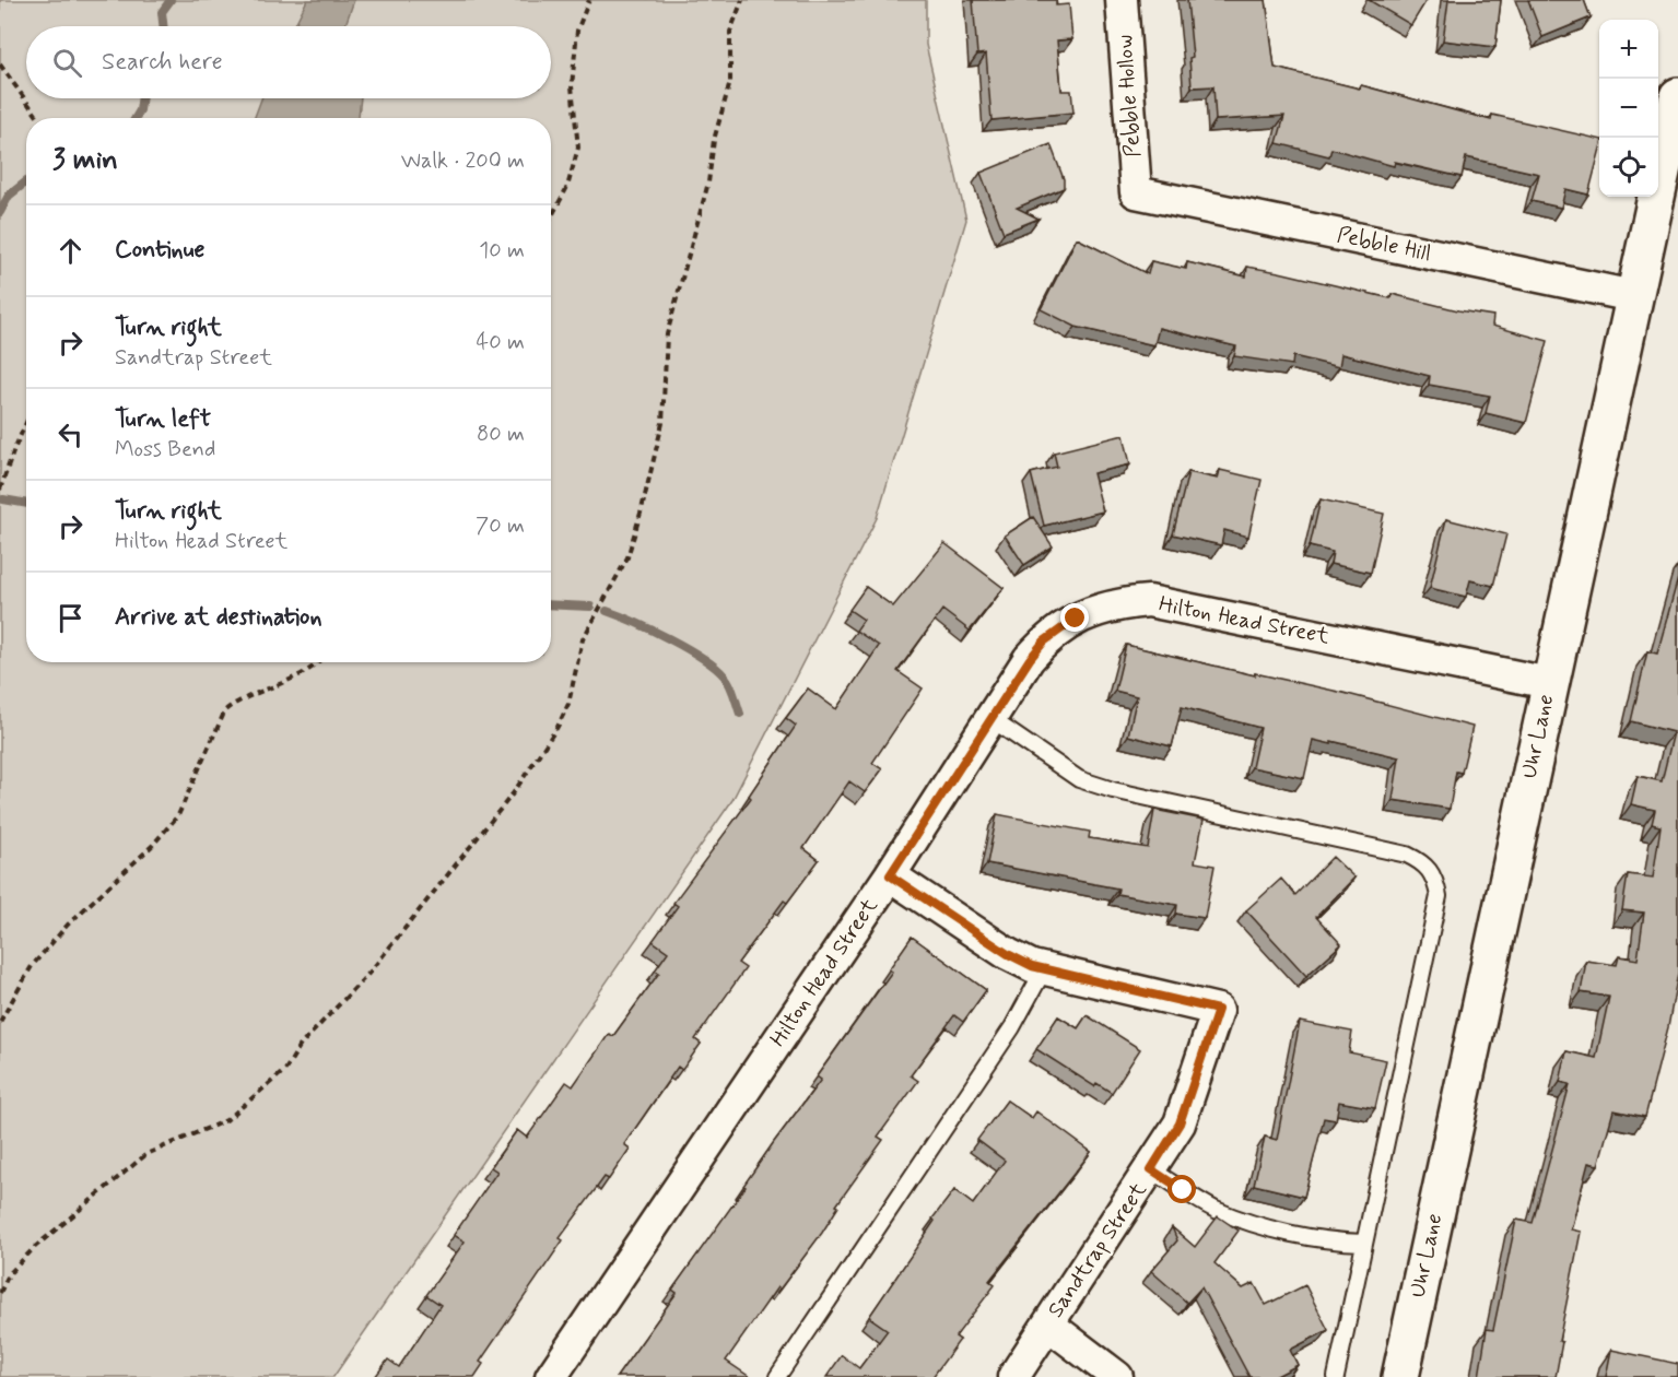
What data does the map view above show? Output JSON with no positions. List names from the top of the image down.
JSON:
{
  "streets": {
    "street": [
      "Pebble Hollow",
      "Pebble Hill",
      "Hilton Head Street",
      "Uhr Lane",
      "Sandtrap Street"
    ]
  },
  "crossings": [
    ["Pebble Hollow", "Pebble Hill"],
    ["Pebble Hill", "Uhr Lane"],
    ["Hilton Head Street", "Uhr Lane"]
  ],
  "page": {
    "map_buttons": ["+", "−"],
    "search": "Search here",
    "heading": ["3 min", "Walk · 200 m"],
    "list": [
      ["Continue", "10 m"],
      ["Turn right", "Sandtrap Street", "40 m"],
      ["Turn left", "Moss Bend", "80 m"],
      ["Turn right", "Hilton Head Street", "70 m"],
      "Arrive at destination"
    ]
  }
}
